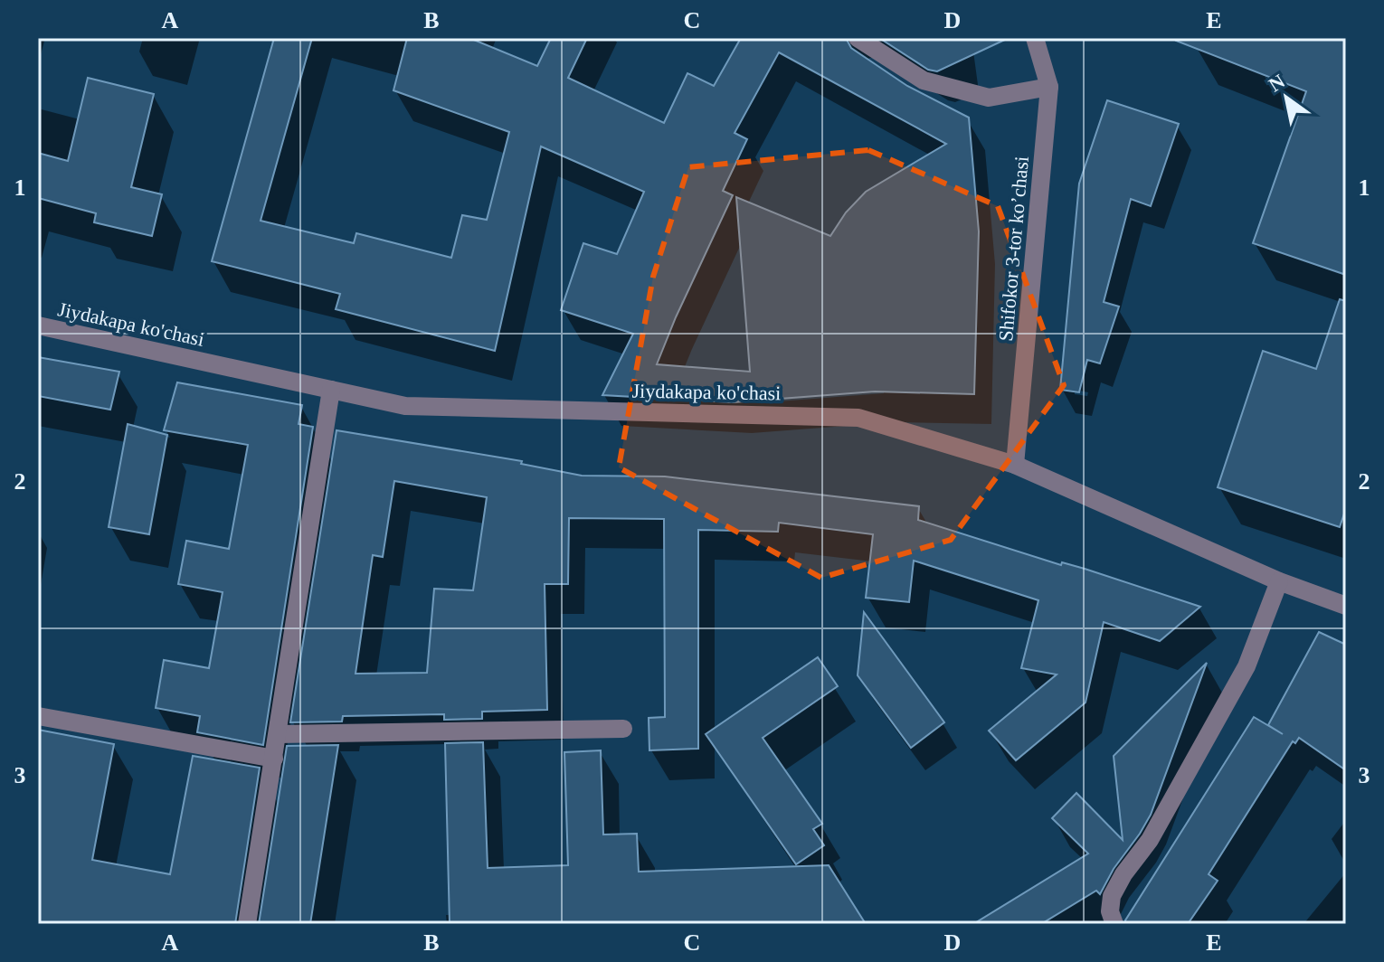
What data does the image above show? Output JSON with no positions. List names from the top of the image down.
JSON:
{
  "streets": {
    "street": ["Shifokor 3-tor koʼchasi", "Jiydakapa ko'chasi"]
  },
  "crossings": [
    ["Shifokor 3-tor koʼchasi", "Jiydakapa ko'chasi"]
  ],
  "north": "top left",
  "grid": {
    "columns": [
      "A",
      "B",
      "C",
      "D",
      "E"
    ],
    "rows": ["1", "2", "3"]
  }
}
